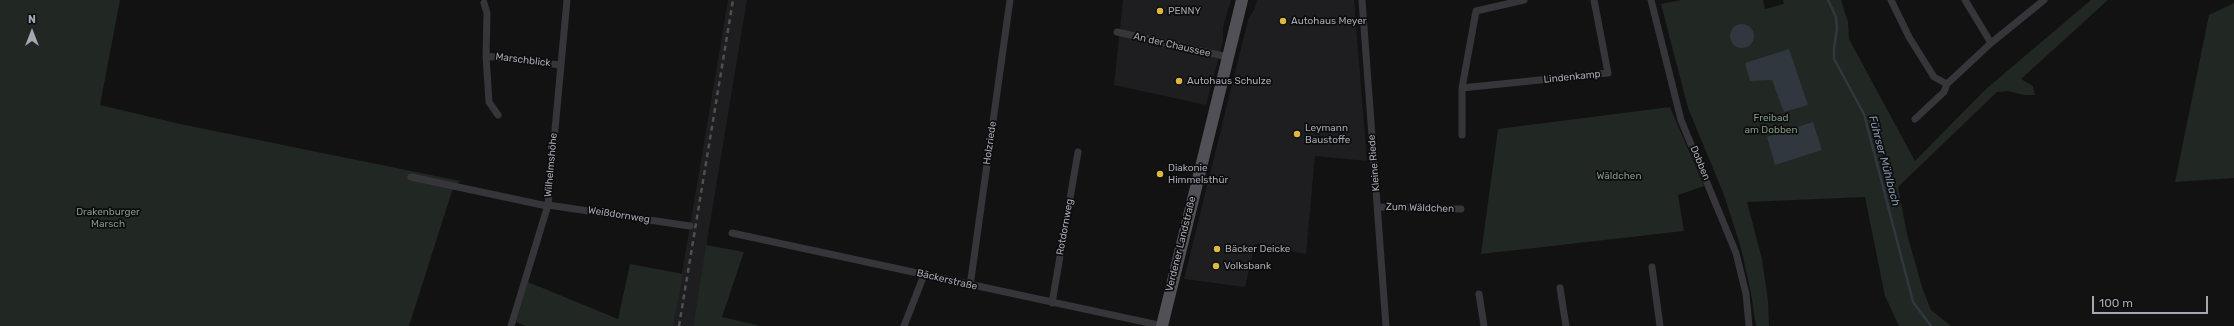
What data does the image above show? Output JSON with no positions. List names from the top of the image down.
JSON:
{
  "streets": {
    "main road": ["Verdener Landstraße"],
    "street": [
      "An der Chaussee",
      "Marschblick",
      "Lindenkamp",
      "Holzriede",
      "Kleine Riede",
      "Dobben",
      "Wilhelmshöhe",
      "Zum Wäldchen",
      "Weißdornweg",
      "Rotdornweg",
      "Bäckerstraße"
    ]
  },
  "crossings": [
    ["An der Chaussee", "Verdener Landstraße"],
    ["Marschblick", "Wilhelmshöhe"],
    ["Holzriede", "Bäckerstraße"],
    ["Kleine Riede", "Zum Wäldchen"],
    ["Wilhelmshöhe", "Weißdornweg"],
    ["Rotdornweg", "Bäckerstraße"],
    ["Verdener Landstraße", "Bäckerstraße"]
  ],
  "water": ["Führser Mühlbach"],
  "parks": ["Freibad am Dobben", "Wäldchen", "Drakenburger Marsch"],
  "places": [
    "PENNY",
    "Autohaus Meyer",
    "Autohaus Schulze",
    "Leymann Baustoffe",
    "Diakonie Himmelsthür",
    "Bäcker Deicke",
    "Volksbank"
  ],
  "scale_bar": "100 m",
  "north": "top"
}
